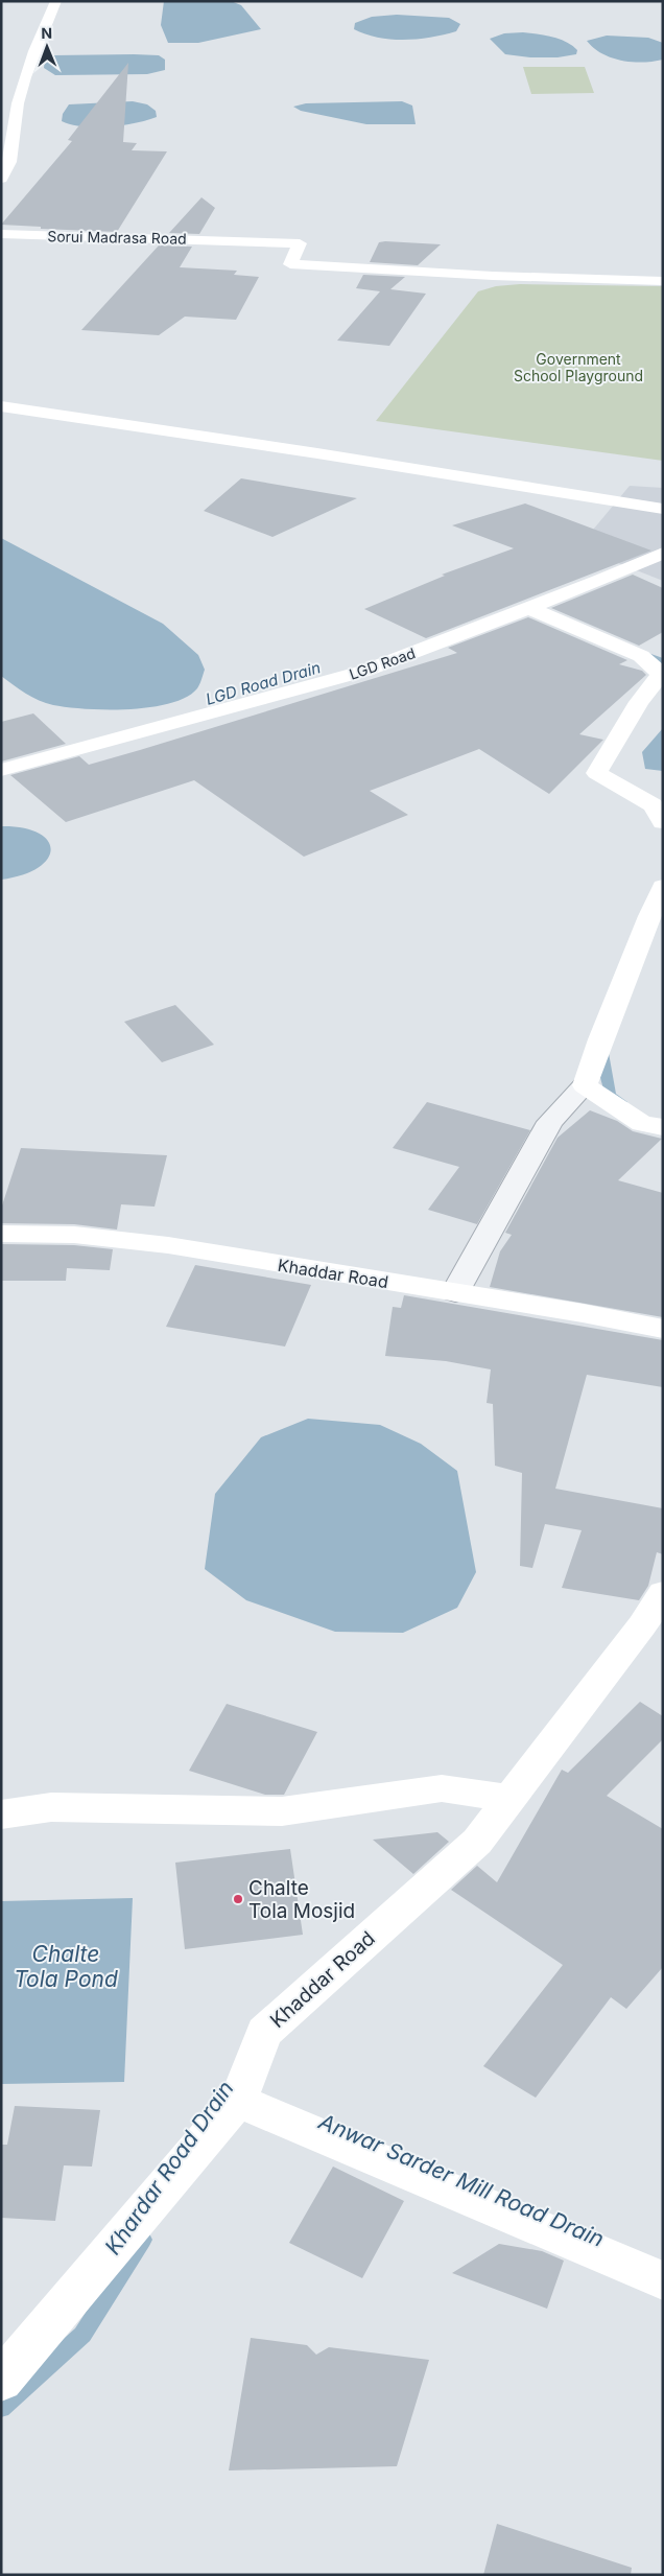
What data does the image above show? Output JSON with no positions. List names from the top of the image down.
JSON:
{
  "streets": {
    "street": ["Sorui Madrasa Road", "LGD Road", "Khaddar Road"]
  },
  "water": [
    "LGD Road Drain",
    "Chalte Tola Pond",
    "Khardar Road Drain",
    "Anwar Sarder Mill Road Drain"
  ],
  "parks": ["Government School Playground"],
  "places": ["Chalte Tola Mosjid"],
  "north": "top"
}
